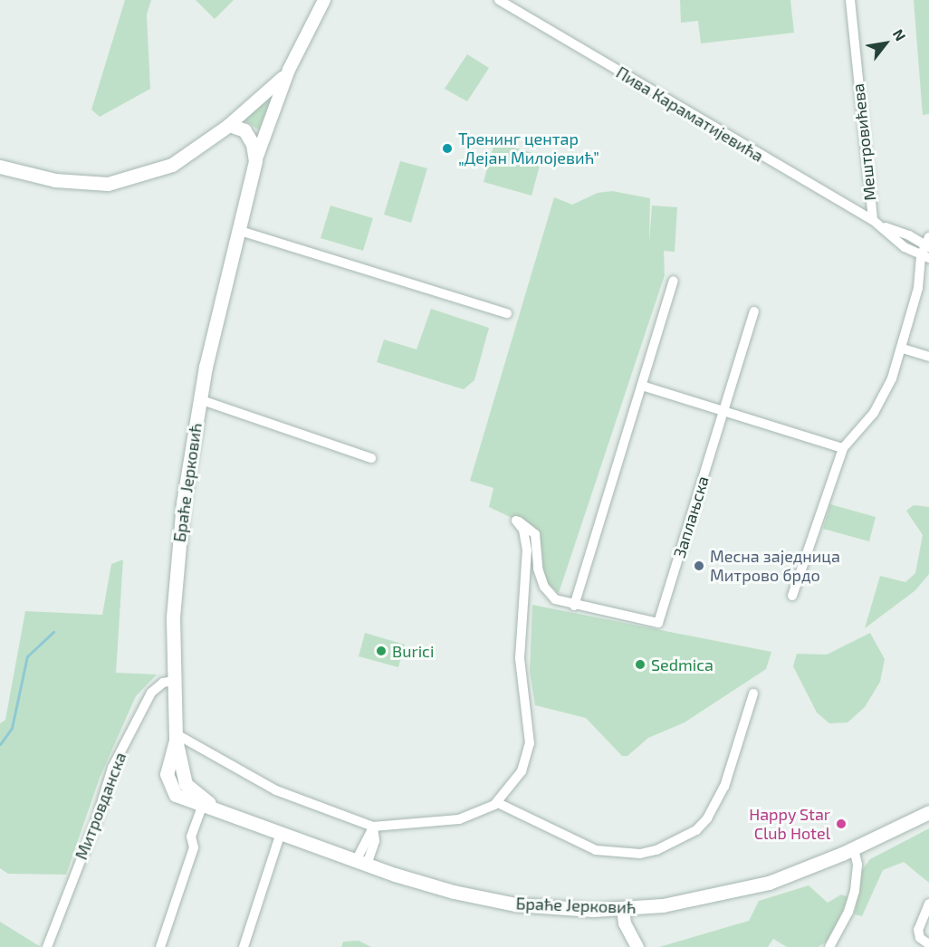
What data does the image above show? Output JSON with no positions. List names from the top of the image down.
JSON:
{
  "streets": {
    "main road": ["Браће Јерковић"],
    "street": [
      "Пива Караматијевића",
      "Мештровићева",
      "Заплањска",
      "Митровданска"
    ]
  },
  "crossings": [
    ["Пива Караматијевића", "Мештровићева"],
    ["Браће Јерковић", "Митровданска"]
  ],
  "places": [
    "Тренинг центар „Дејан Милојевић”",
    "Месна заједница Митрово брдо",
    "Burici",
    "Sedmica",
    "Happy Star Club Hotel"
  ],
  "north": "top right"
}
